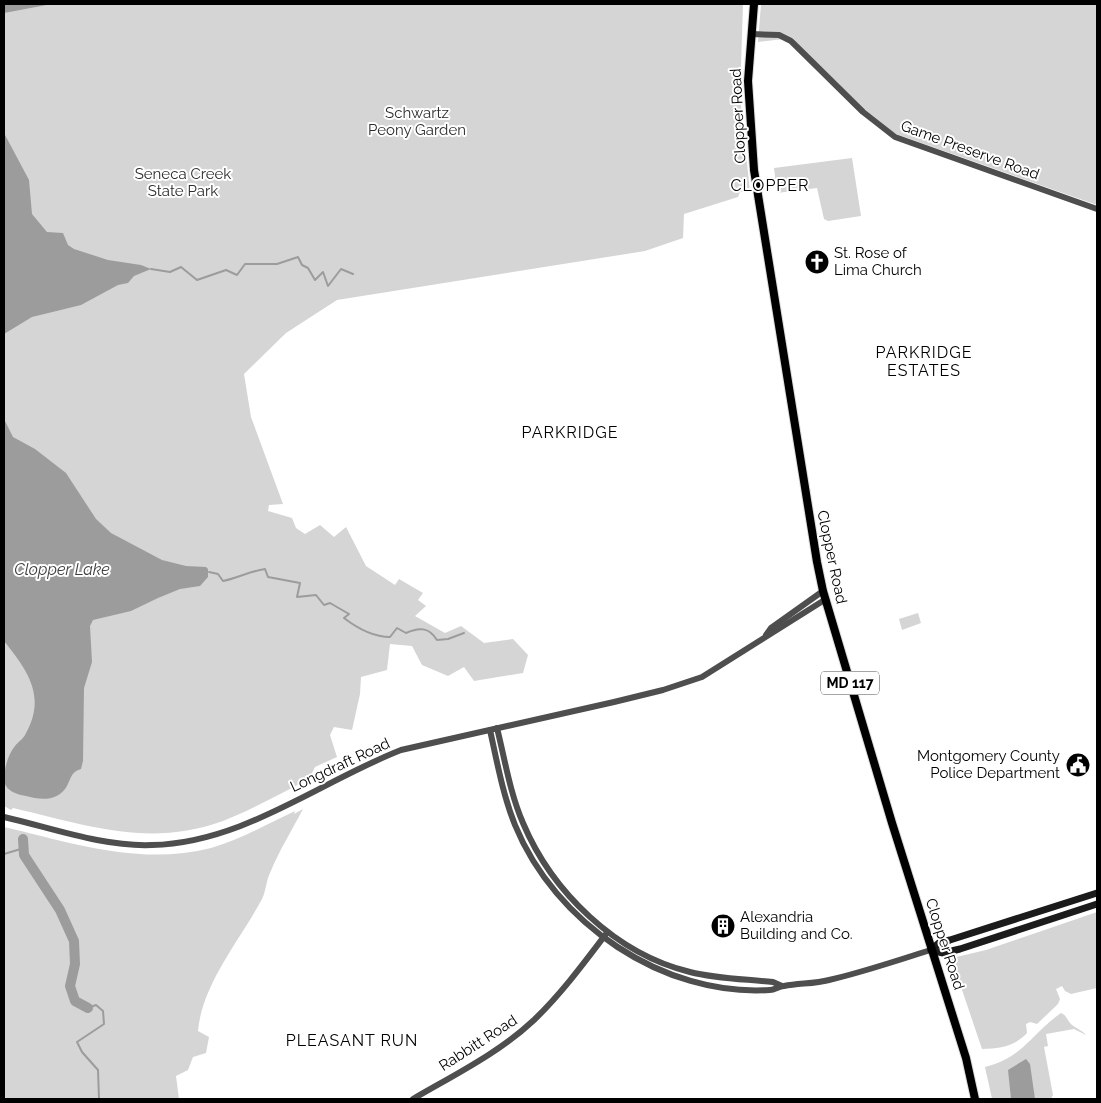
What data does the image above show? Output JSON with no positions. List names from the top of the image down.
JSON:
{
  "streets": {
    "main road": ["Clopper Road", "MD 117"],
    "street": ["Game Preserve Road", "Longdraft Road", "Rabbitt Road"]
  },
  "crossings": [
    ["Clopper Road", "Game Preserve Road"],
    ["Clopper Road", "Longdraft Road"]
  ],
  "districts": [
    "CLOPPER",
    "PARKRIDGE ESTATES",
    "PARKRIDGE",
    "PLEASANT RUN"
  ],
  "water": ["Clopper Lake"],
  "parks": ["Schwartz Peony Garden", "Seneca Creek State Park"],
  "places": {
    "church": ["St. Rose of Lima Church"],
    "public building": ["Montgomery County Police Department"],
    "building": ["Alexandria Building and Co."]
  }
}
